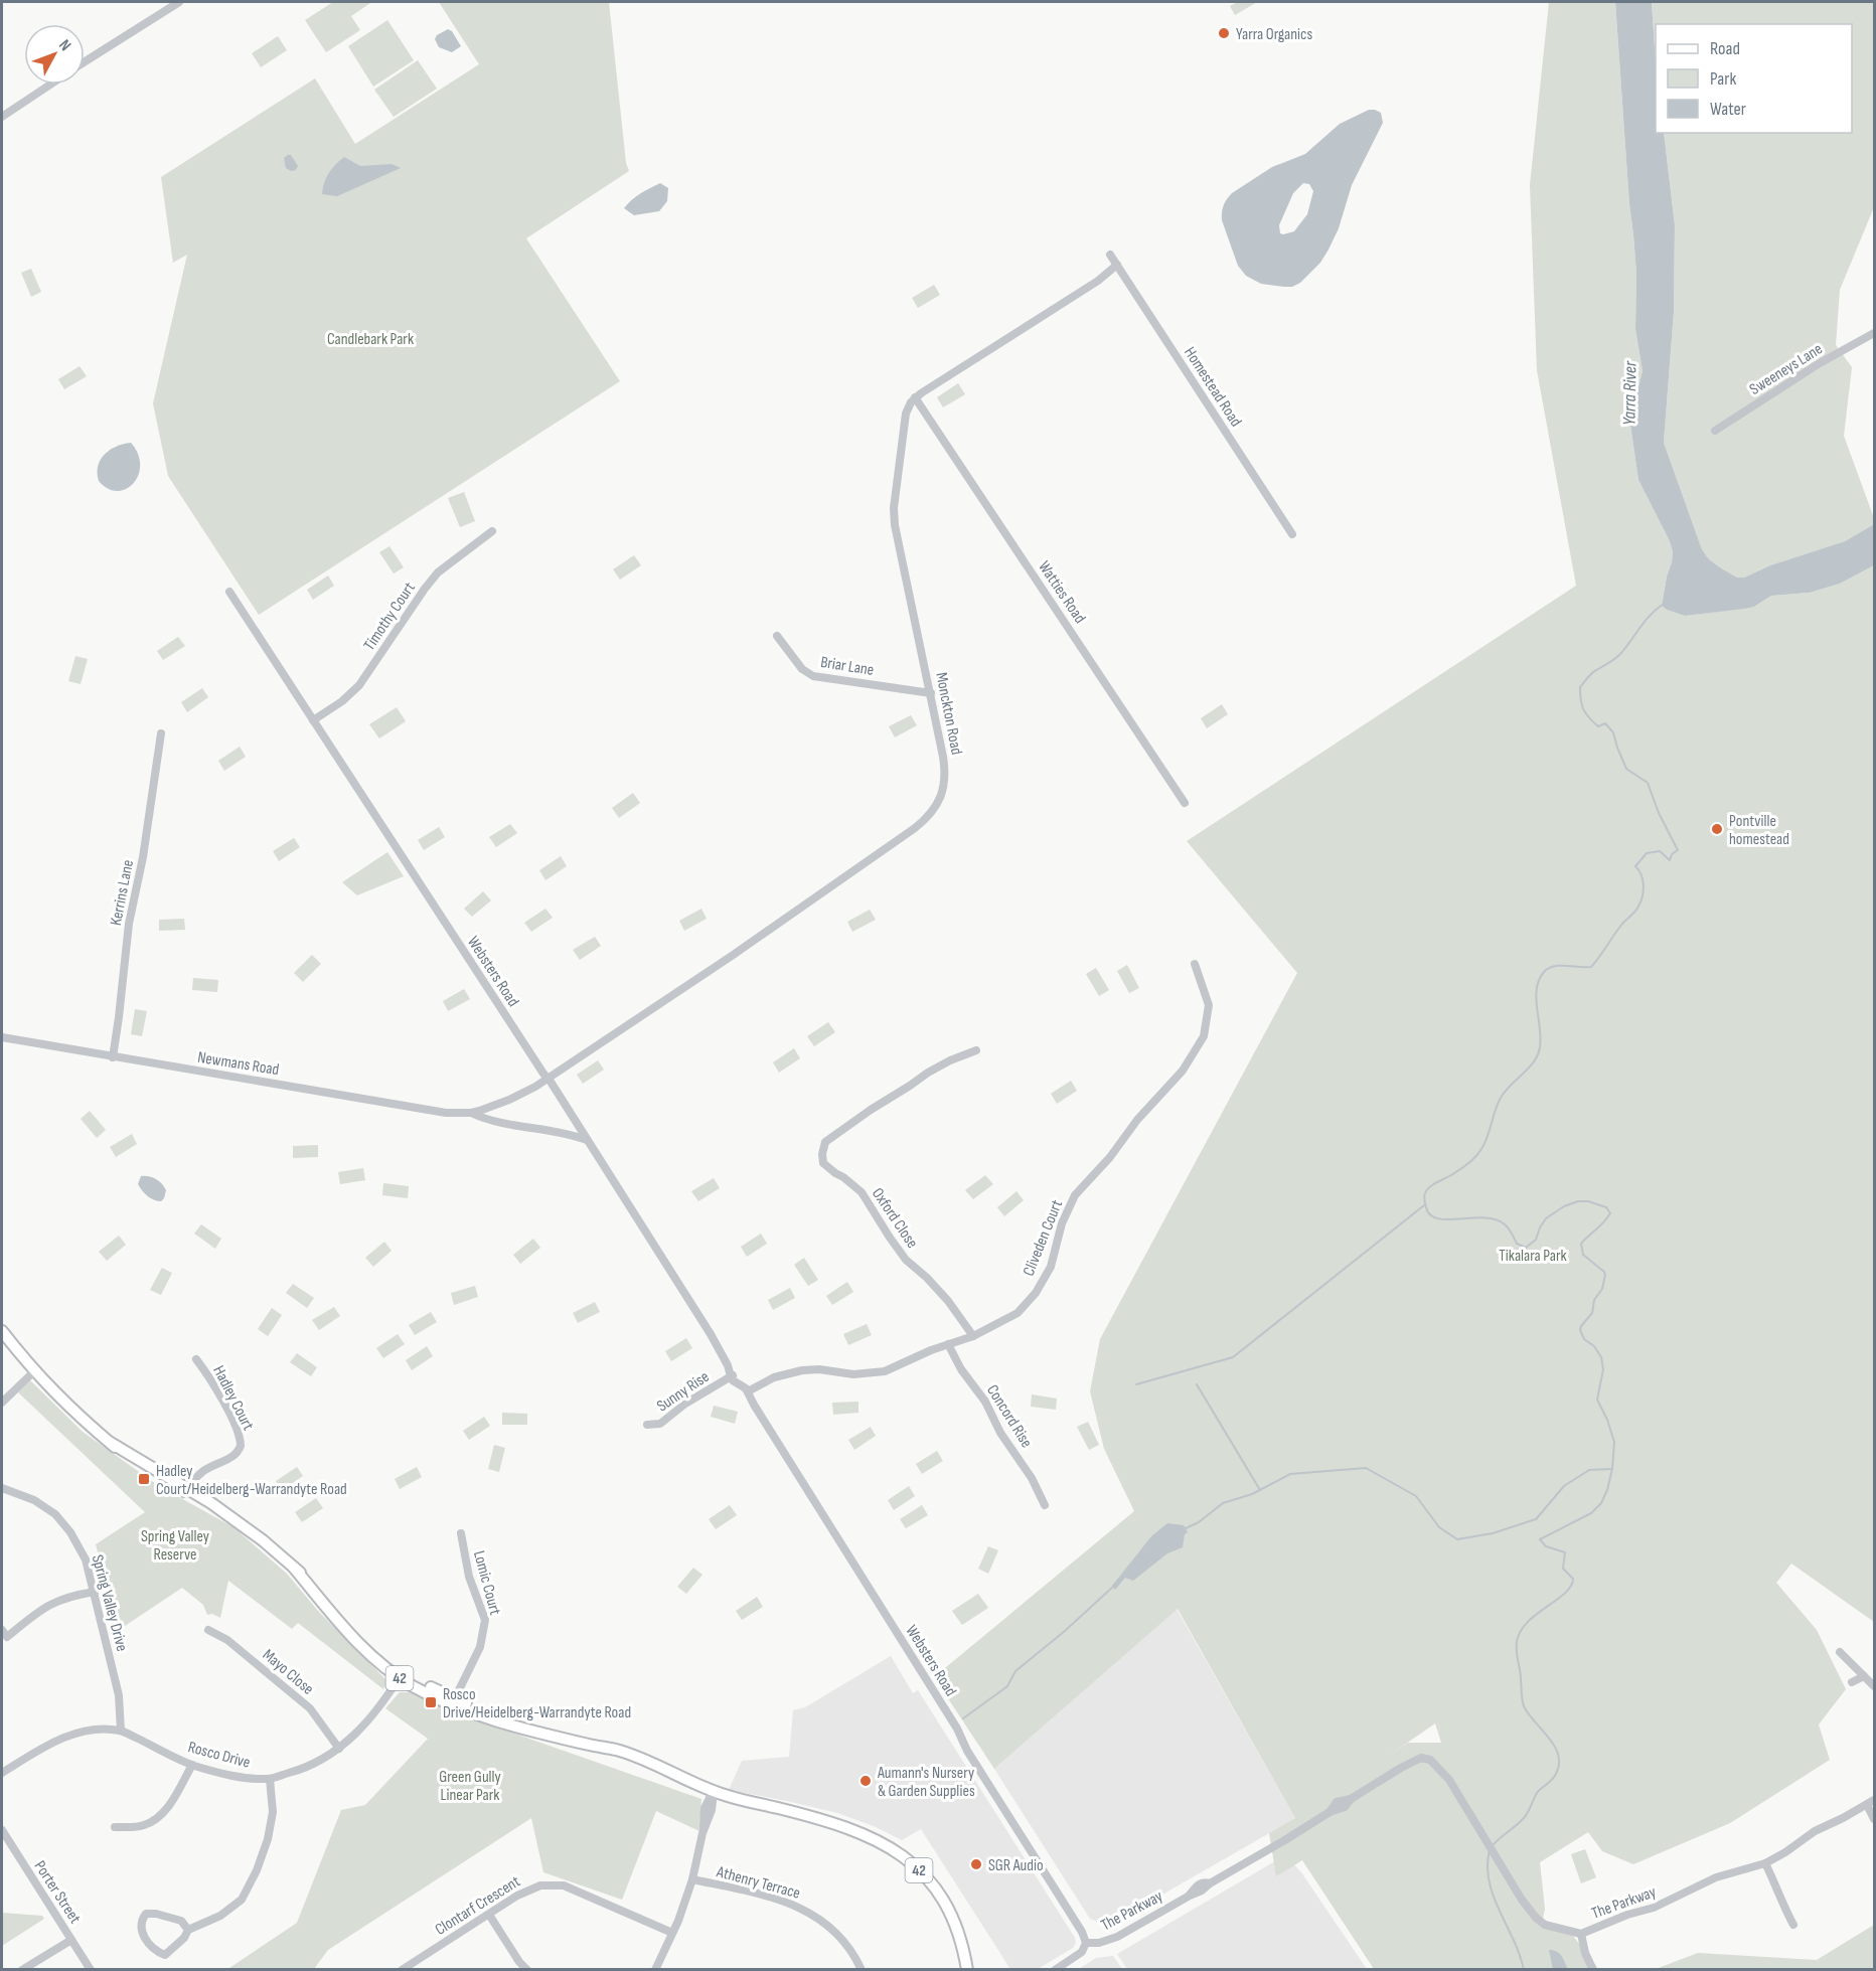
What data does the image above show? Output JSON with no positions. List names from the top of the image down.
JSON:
{
  "streets": {
    "main road": ["42"],
    "street": [
      "Sweeneys Lane",
      "Homestead Road",
      "Watties Road",
      "Timothy Court",
      "Briar Lane",
      "Monckton Road",
      "Kerrins Lane",
      "Websters Road",
      "Newmans Road",
      "Oxford Close",
      "Cliveden Court",
      "Sunny Rise",
      "Hadley Court",
      "Concord Rise",
      "Lomic Court",
      "Spring Valley Drive",
      "Mayo Close",
      "Rosco Drive",
      "Athenry Terrace",
      "Porter Street",
      "The Parkway",
      "Clontarf Crescent"
    ]
  },
  "crossings": [
    ["Watties Road", "Monckton Road"],
    ["Timothy Court", "Websters Road"],
    ["Briar Lane", "Monckton Road"],
    ["Monckton Road", "Websters Road"],
    ["Monckton Road", "Newmans Road"],
    ["Kerrins Lane", "Newmans Road"],
    ["Websters Road", "Newmans Road"],
    ["Websters Road", "Cliveden Court"],
    ["Websters Road", "Sunny Rise"],
    ["Websters Road", "The Parkway"],
    ["Oxford Close", "Cliveden Court"],
    ["Cliveden Court", "Concord Rise"],
    ["Hadley Court", "42"],
    ["Lomic Court", "42"],
    ["Spring Valley Drive", "Rosco Drive"],
    ["Mayo Close", "Rosco Drive"],
    ["42", "Rosco Drive"]
  ],
  "water": ["Yarra River"],
  "parks": [
    "Candlebark Park",
    "Tikalara Park",
    "Spring Valley Reserve",
    "Green Gully Linear Park"
  ],
  "places": {
    "other": [
      "Yarra Organics",
      "Pontville homestead",
      "Aumann's Nursery & Garden Supplies",
      "SGR Audio"
    ],
    "transit": ["Hadley Court/Heidelberg-Warrandyte Road", "Rosco Drive/Heidelberg-Warrandyte Road"]
  },
  "legend": ["Road", "Park", "Water"],
  "north": "top right"
}
